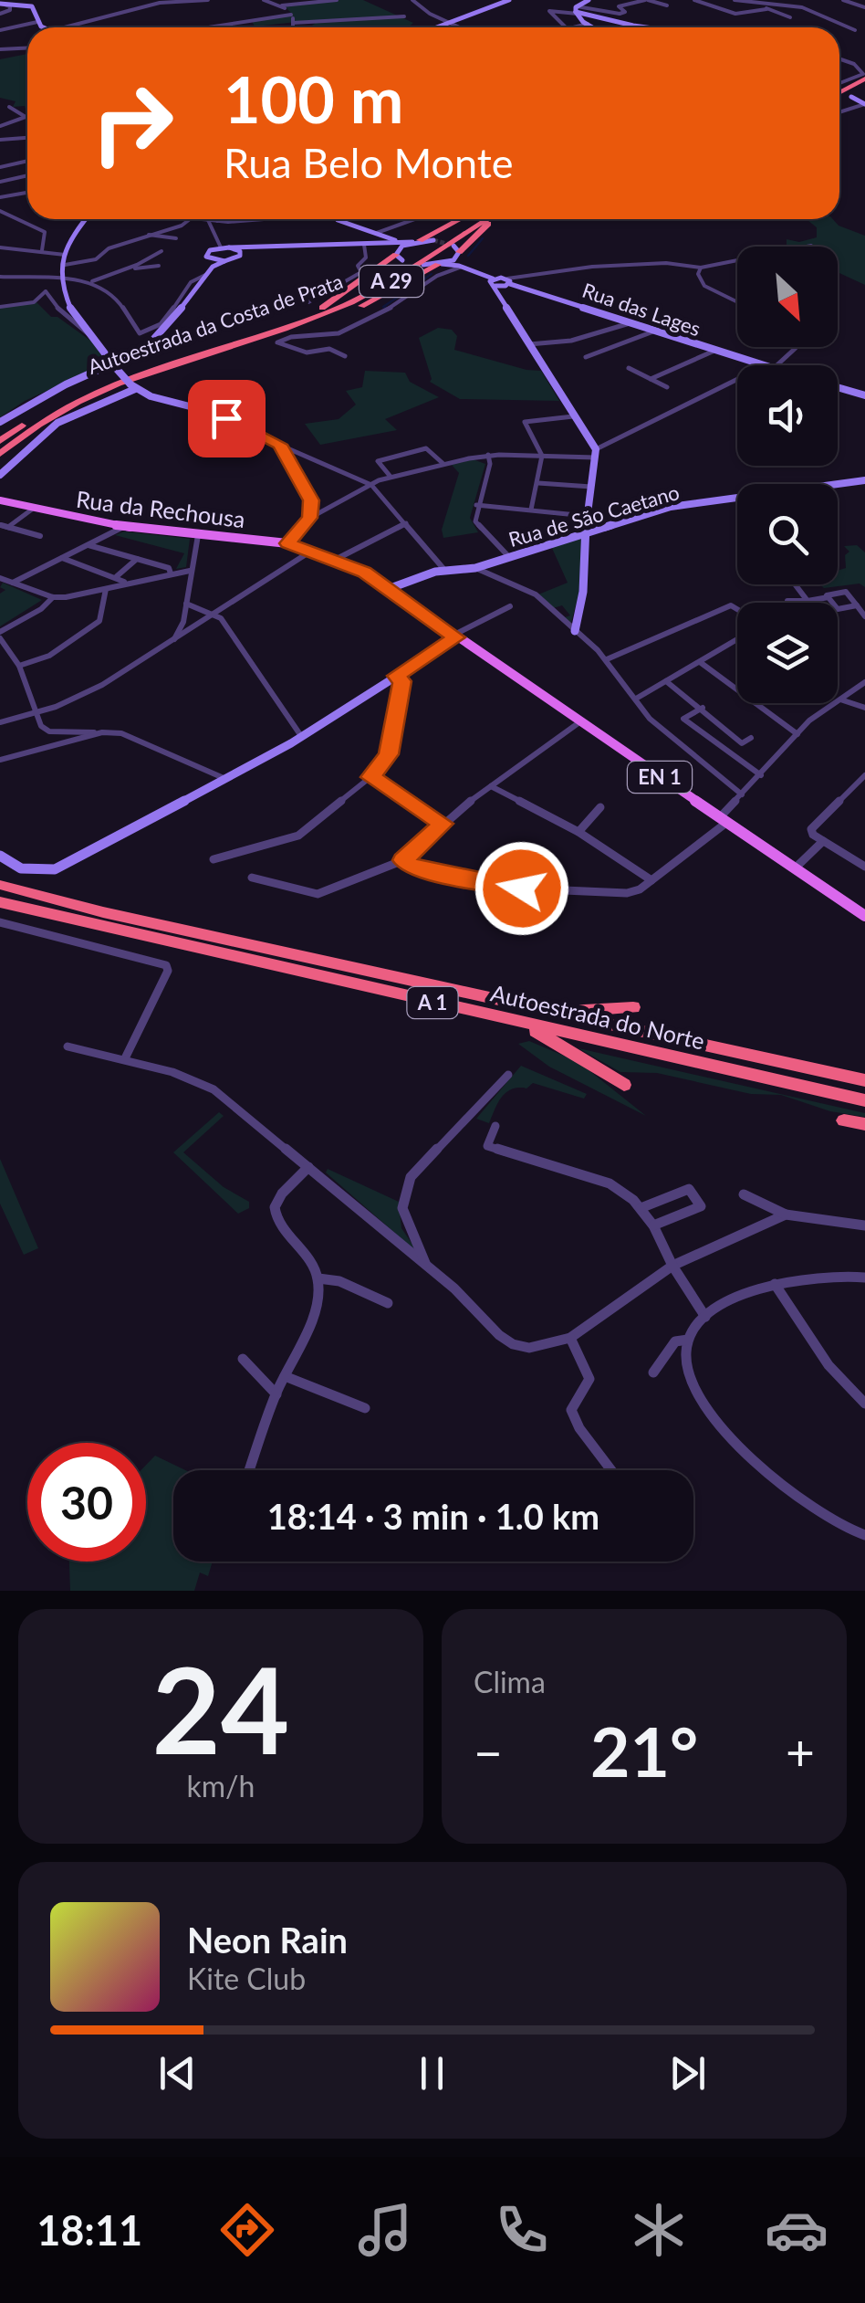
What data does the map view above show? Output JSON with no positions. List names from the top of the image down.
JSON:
{
  "streets": {
    "highway": [
      "A 29",
      "Autoestrada da Costa de Prata",
      "A 1",
      "Autoestrada do Norte"
    ],
    "main road": [
      "Rua das Lages",
      "Rua da Rechousa",
      "Rua de São Caetano",
      "EN 1"
    ]
  },
  "crossings": [
    ["Rua da Rechousa", "Rua de São Caetano"],
    ["Rua da Rechousa", "EN 1"]
  ],
  "north": "bottom right",
  "page": {
    "turn": ["100 m", "Rua Belo Monte"],
    "limit": "30",
    "trip": "18:14 · 3 min · 1.0 km",
    "tile": [
      ["24", "km/h"],
      "Clima"
    ],
    "heat": ["−", "21°", "+"],
    "song": ["Neon Rain", "Kite Club"],
    "tabs": "18:11"
  }
}
